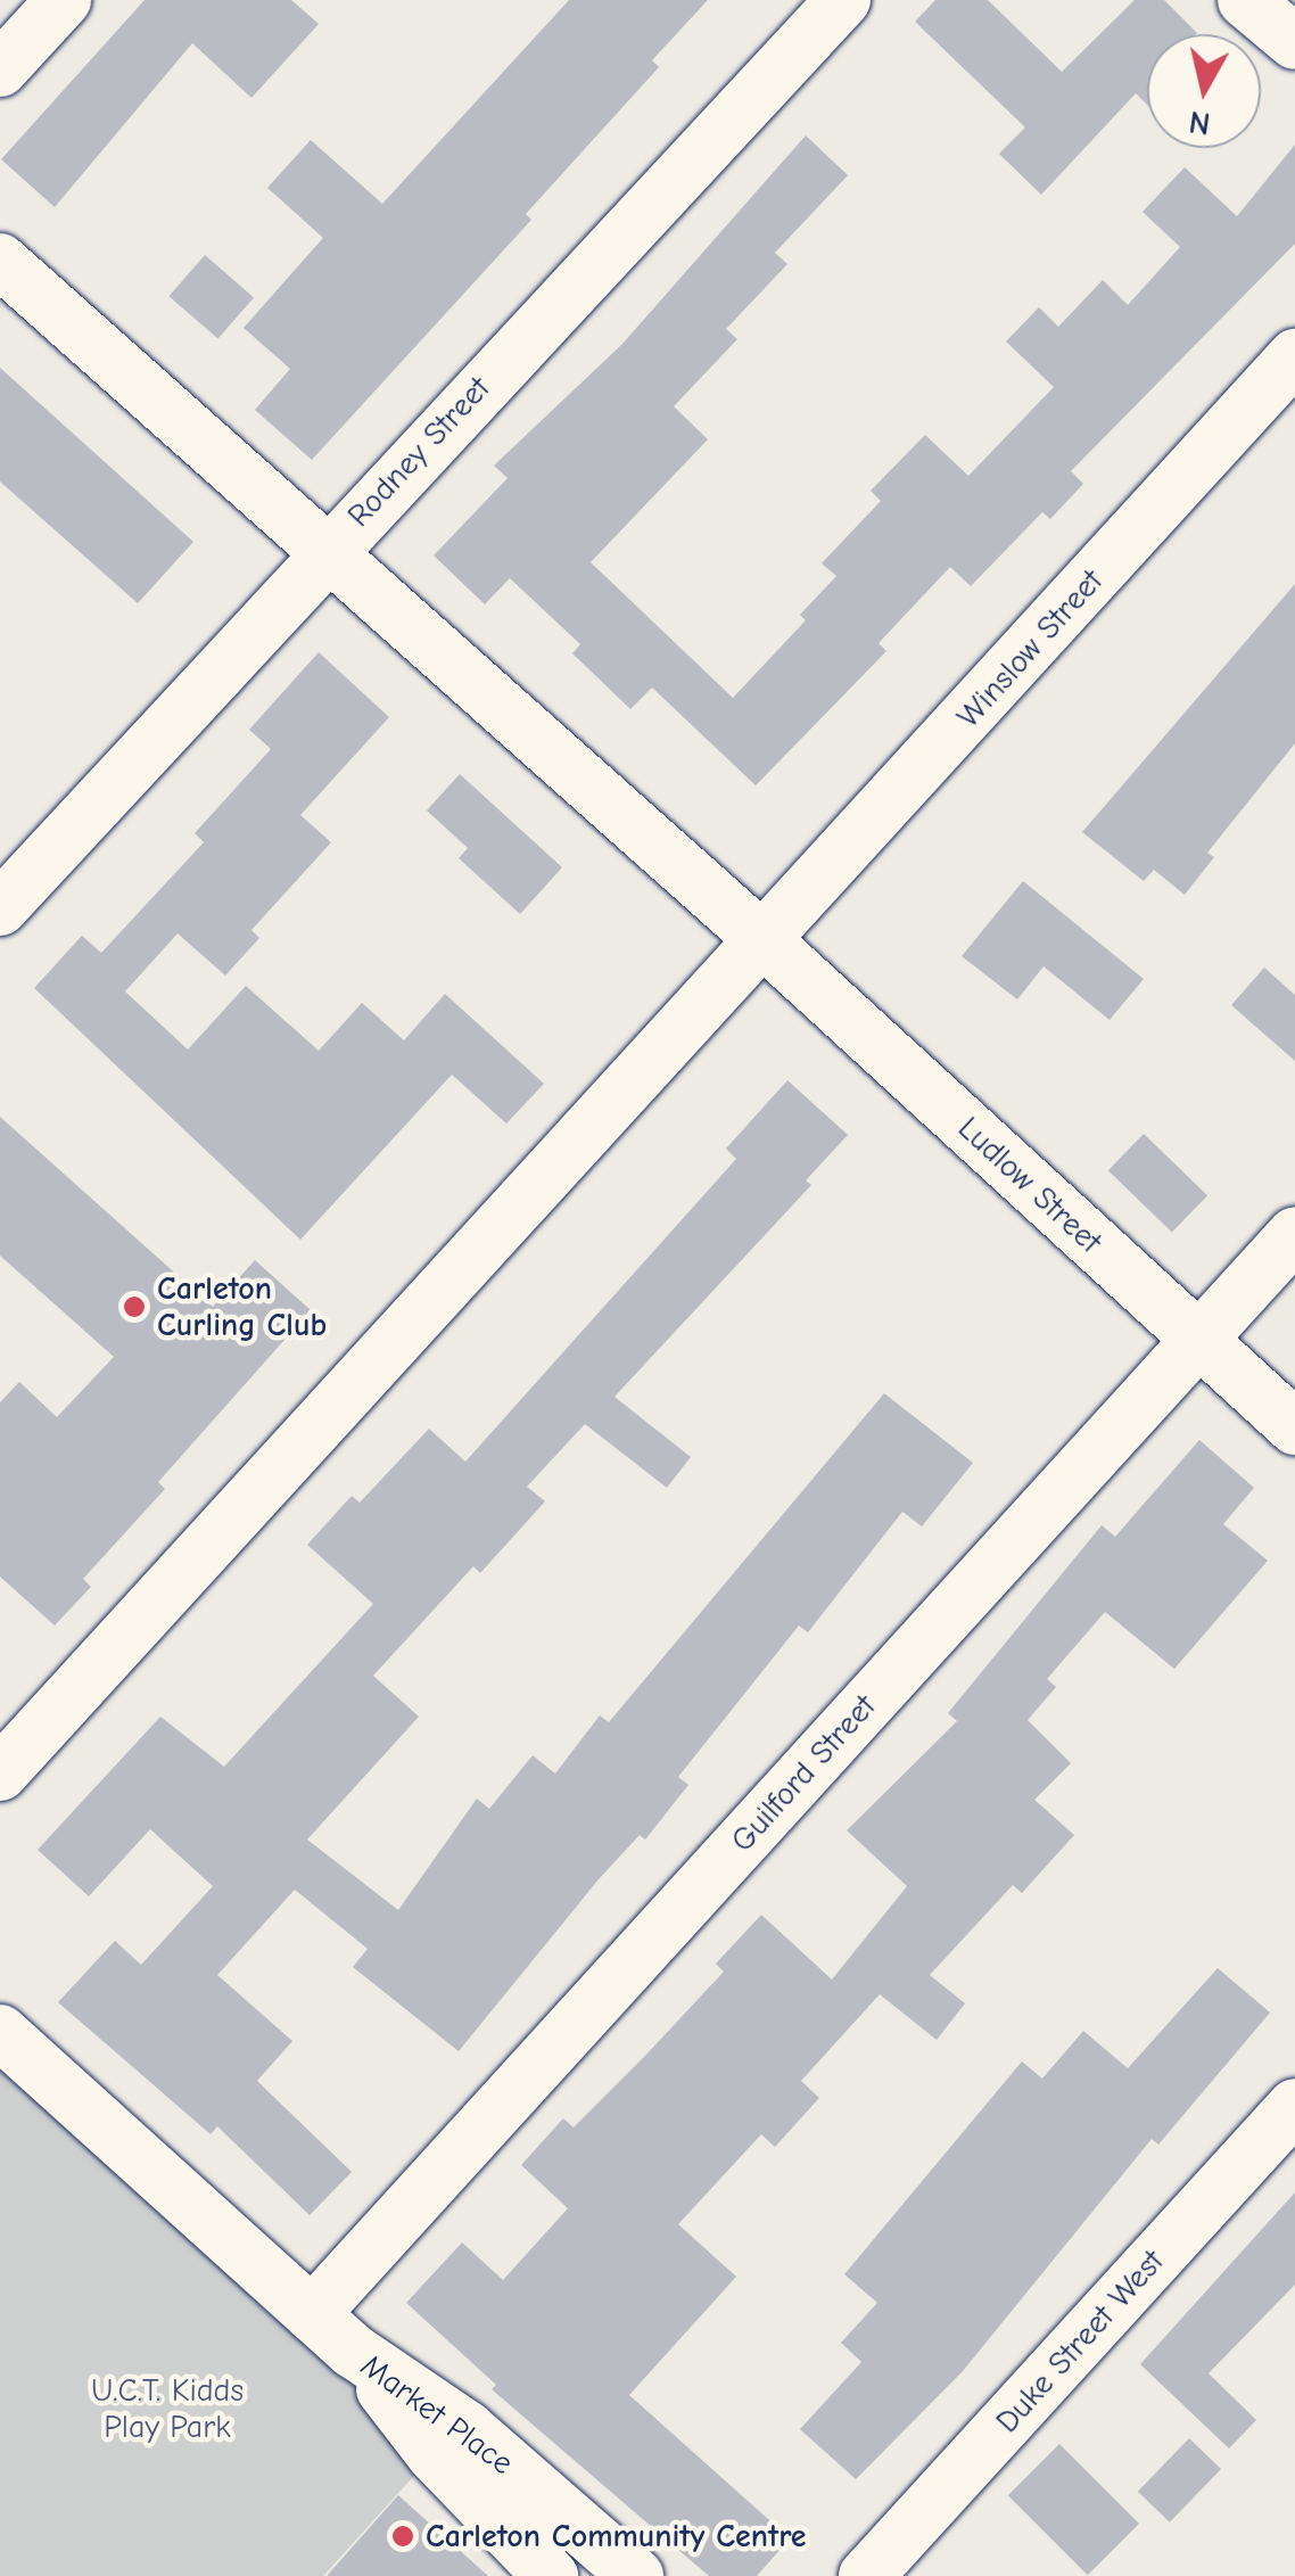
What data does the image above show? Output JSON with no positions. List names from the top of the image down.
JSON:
{
  "streets": {
    "street": [
      "Rodney Street",
      "Winslow Street",
      "Ludlow Street",
      "Guilford Street",
      "Duke Street West",
      "Market Place"
    ]
  },
  "crossings": [
    ["Rodney Street", "Ludlow Street"],
    ["Winslow Street", "Ludlow Street"],
    ["Ludlow Street", "Guilford Street"]
  ],
  "parks": ["U.C.T. Kidds Play Park"],
  "places": ["Carleton Curling Club", "Carleton Community Centre"],
  "north": "bottom"
}
